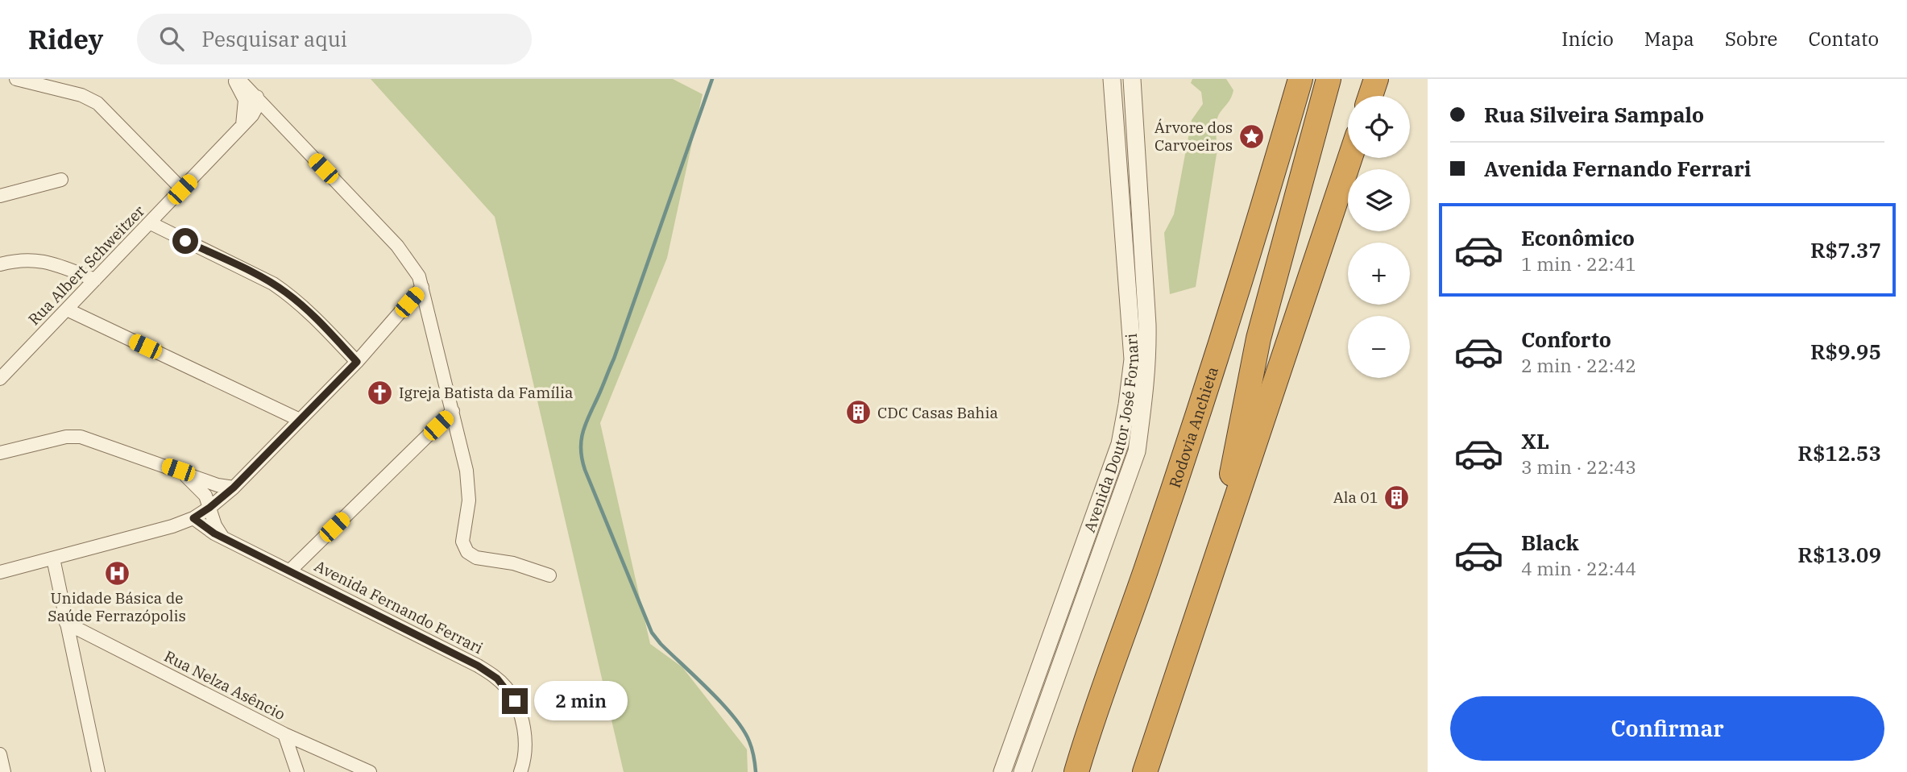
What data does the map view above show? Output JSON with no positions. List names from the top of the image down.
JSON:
{
  "streets": {
    "highway": ["Rodovia Anchieta"],
    "street": [
      "Rua Albert Schweitzer",
      "Avenida Doutor José Fornari",
      "Avenida Fernando Ferrari",
      "Rua Nelza Asêncio"
    ]
  },
  "places": {
    "place": ["Árvore dos Carvoeiros"],
    "church": ["Igreja Batista da Família"],
    "building": ["CDC Casas Bahia", "Ala 01"],
    "hospital": ["Unidade Básica de Saúde Ferrazópolis"]
  },
  "page": {
    "header": "Ridey",
    "search": "Pesquisar aqui",
    "nav": [
      "Início",
      "Mapa",
      "Sobre",
      "Contato"
    ],
    "banner": ["Rua Silveira Sampalo", "Avenida Fernando Ferrari"],
    "map_buttons": ["+", "−"],
    "list": [
      {
        "name": "Econômico",
        "note": "1 min · 22:41",
        "value": "R$7.37"
      },
      {
        "name": "Conforto",
        "note": "2 min · 22:42",
        "value": "R$9.95"
      },
      {
        "name": "XL",
        "note": "3 min · 22:43",
        "value": "R$12.53"
      },
      {
        "name": "Black",
        "note": "4 min · 22:44",
        "value": "R$13.09"
      }
    ],
    "bubble": "2 min",
    "buttons": "Confirmar"
  }
}
